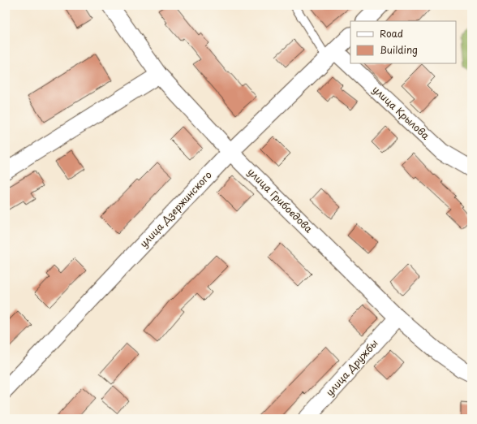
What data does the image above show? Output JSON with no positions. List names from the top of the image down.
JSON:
{
  "streets": {
    "street": [
      "улица Крылова",
      "улица Грибоедова",
      "улица Дзержинского",
      "улица Дружбы"
    ]
  },
  "crossings": [
    ["улица Крылова", "улица Дзержинского"],
    ["улица Грибоедова", "улица Дзержинского"],
    ["улица Грибоедова", "улица Дружбы"]
  ],
  "legend": ["Road", "Building"]
}
